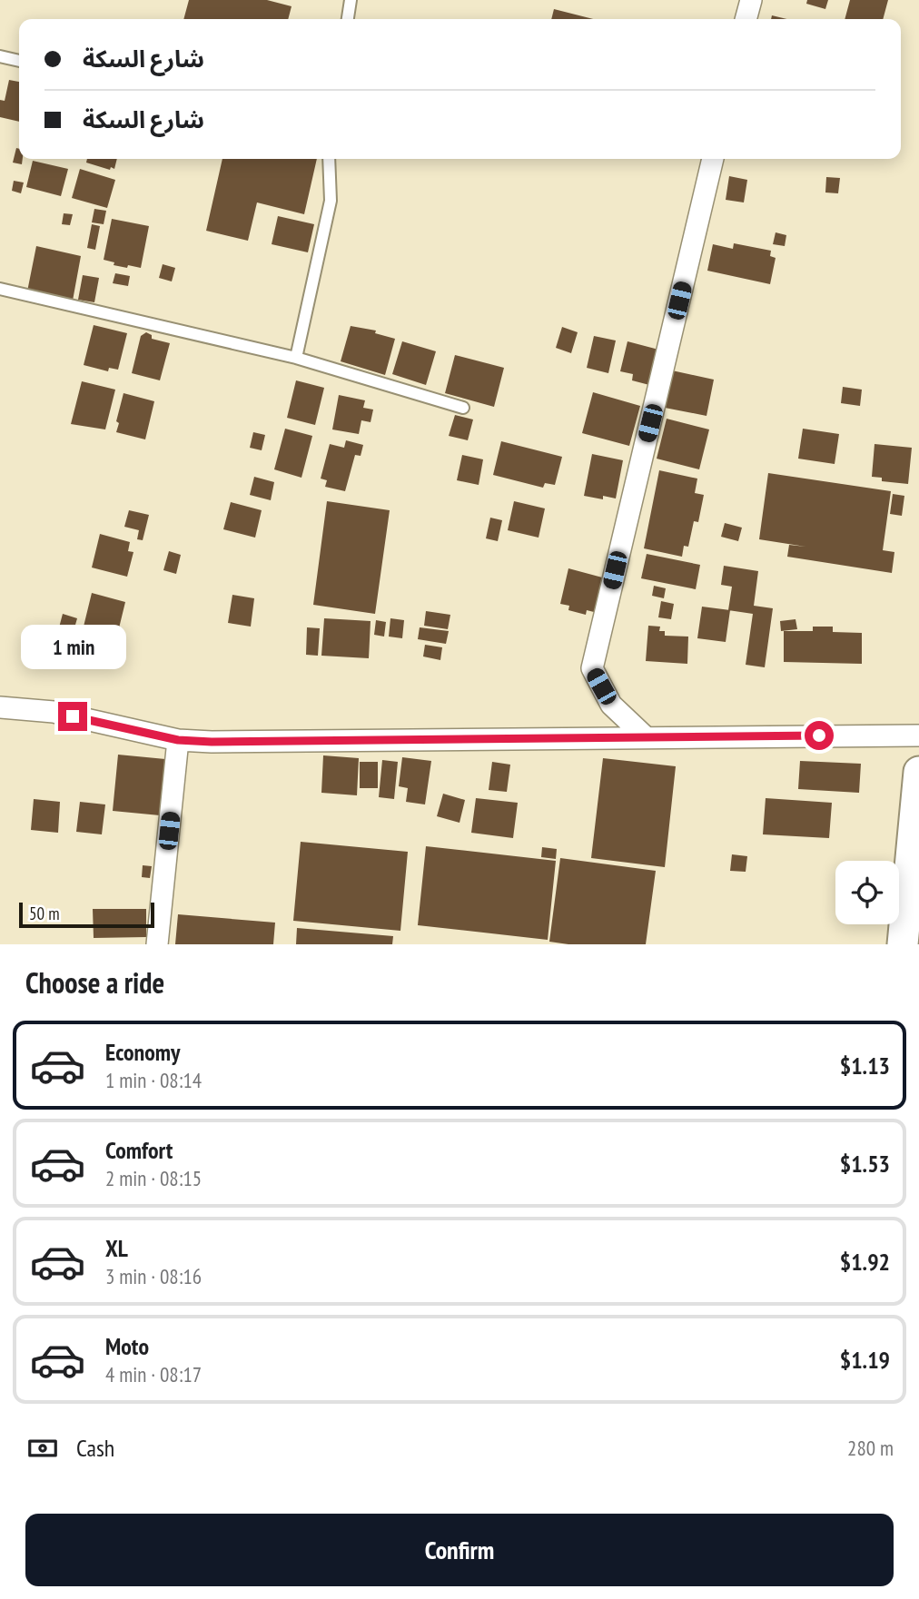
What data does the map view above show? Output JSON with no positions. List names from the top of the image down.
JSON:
{
  "scale_bar": "50 m",
  "page": {
    "banner": ["شارع السكة", "شارع السكة"],
    "bubble": "1 min",
    "scale": "50 m",
    "heading": "Choose a ride",
    "list": [
      {
        "name": "Economy",
        "note": "1 min · 08:14",
        "value": "$1.13"
      },
      {
        "name": "Comfort",
        "note": "2 min · 08:15",
        "value": "$1.53"
      },
      {
        "name": "XL",
        "note": "3 min · 08:16",
        "value": "$1.92"
      },
      {
        "name": "Moto",
        "note": "4 min · 08:17",
        "value": "$1.19"
      }
    ],
    "pay": ["Cash", "280 m"],
    "buttons": "Confirm"
  }
}
